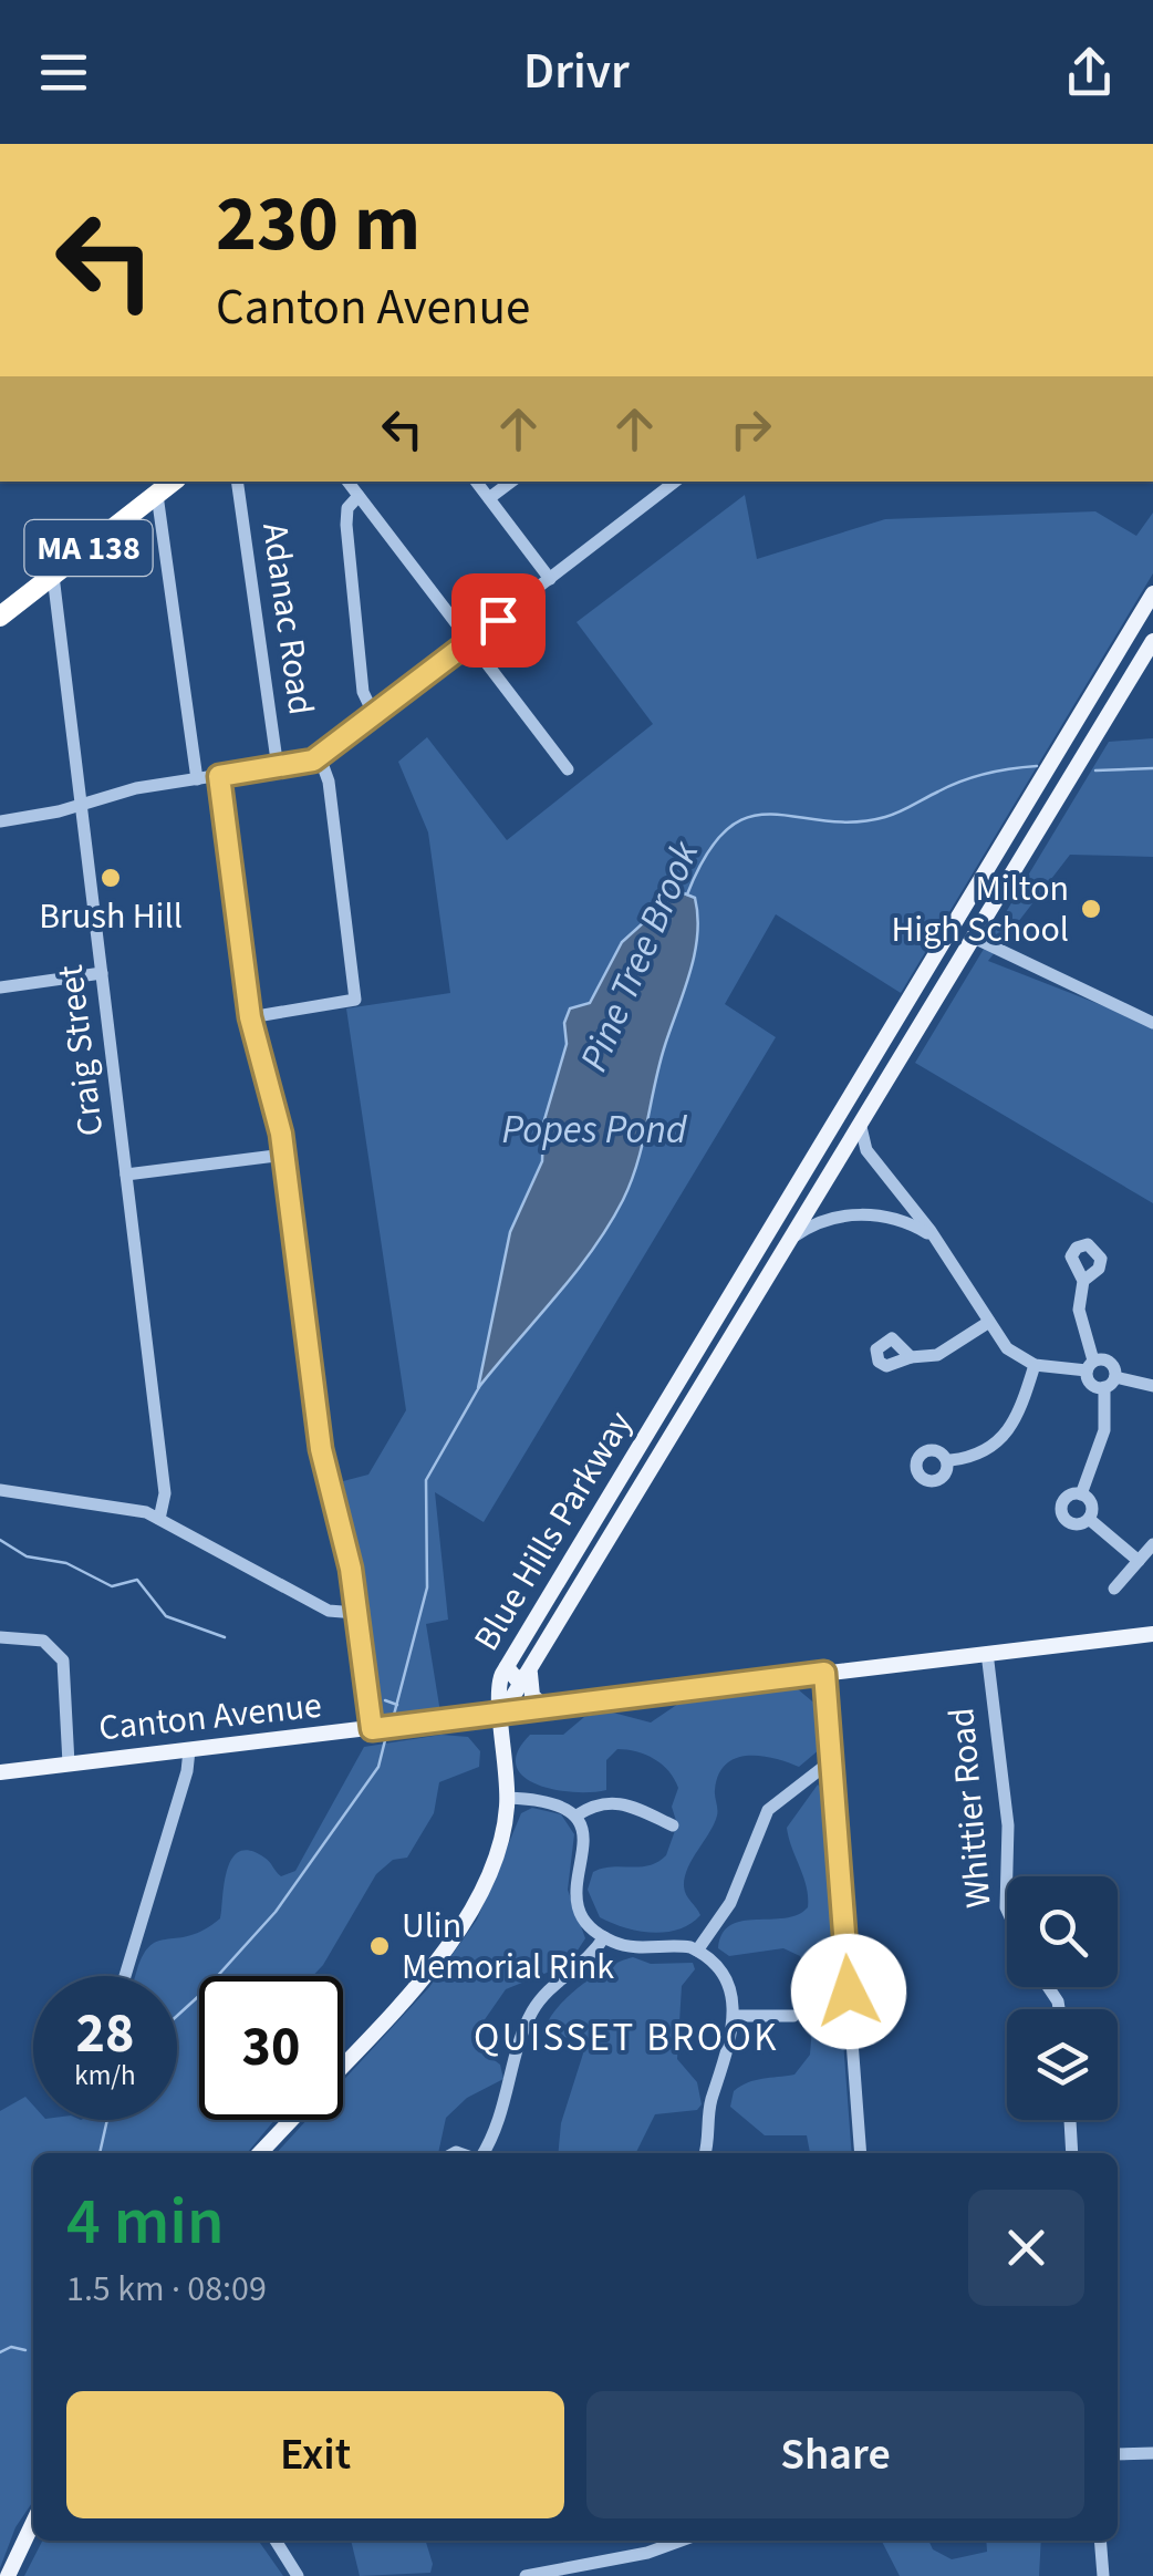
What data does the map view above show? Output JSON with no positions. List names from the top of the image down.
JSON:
{
  "streets": {
    "highway": ["MA 138"],
    "main road": ["Blue Hills Parkway", "Canton Avenue"],
    "street": ["Adanac Road", "Craig Street", "Whittier Road"]
  },
  "crossings": [
    ["MA 138", "Craig Street"],
    ["Blue Hills Parkway", "Canton Avenue"],
    ["Canton Avenue", "Whittier Road"]
  ],
  "districts": ["QUISSET BROOK"],
  "water": ["Pine Tree Brook", "Popes Pond"],
  "places": ["Brush Hill", "Milton High School", "Ulin Memorial Rink"],
  "page": {
    "header": "Drivr",
    "turn": ["230 m", "Canton Avenue"],
    "speed": "28 km/h",
    "limit": "30",
    "heading": ["4 min", "1.5 km · 08:09"],
    "buttons": ["Exit", "Share"]
  }
}
